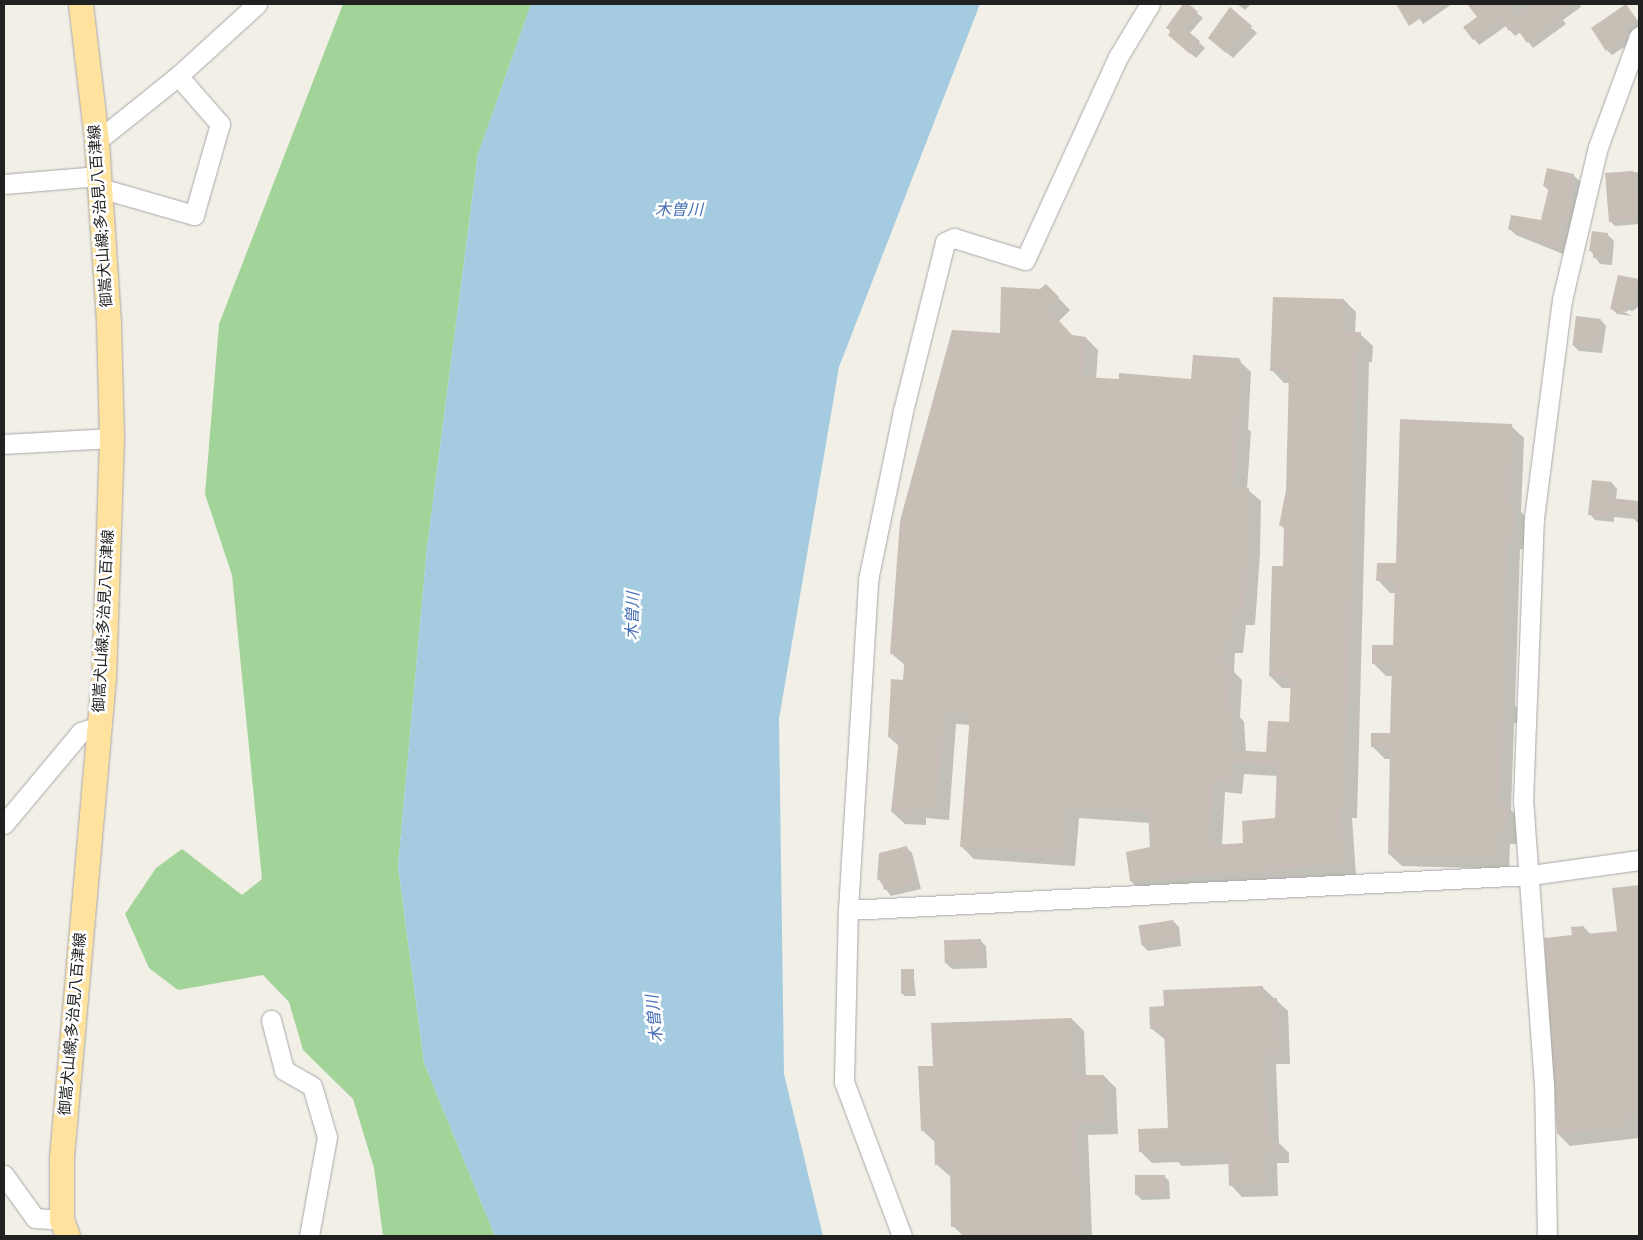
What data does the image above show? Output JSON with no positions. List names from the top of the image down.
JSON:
{
  "streets": {
    "main road": ["御嵩犬山線;多治見八百津線"]
  },
  "water": ["木曽川"]
}
